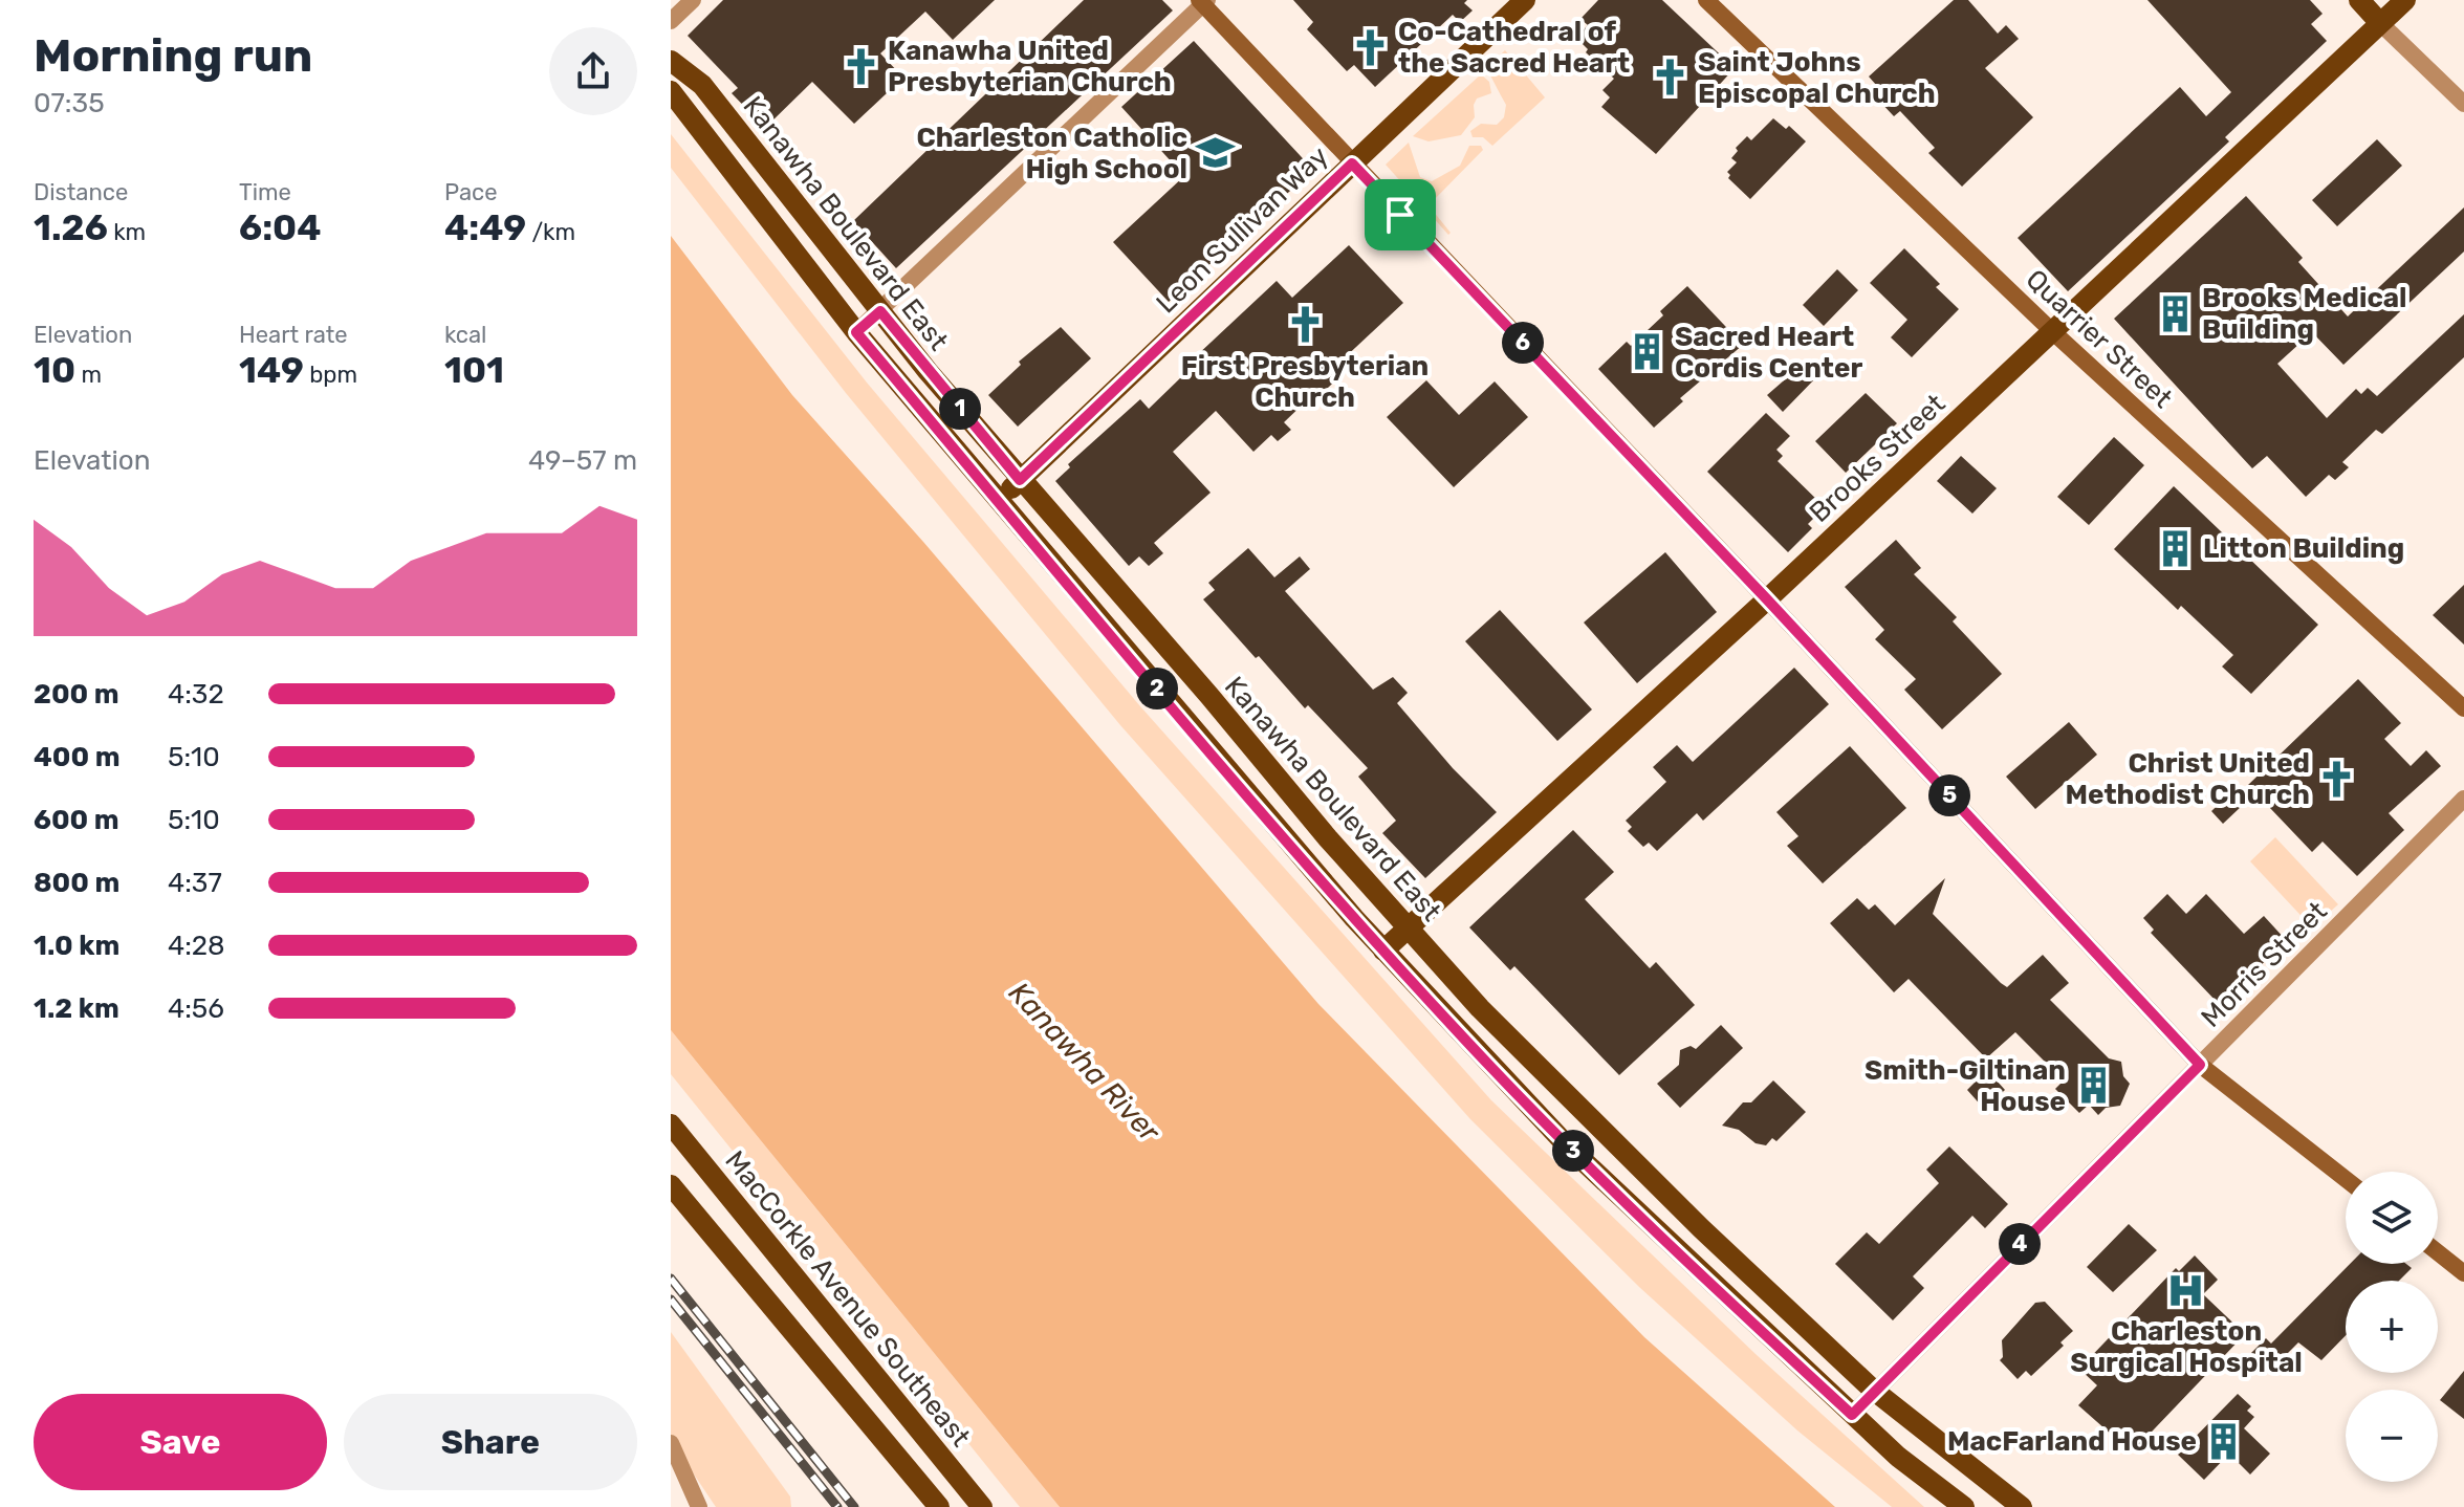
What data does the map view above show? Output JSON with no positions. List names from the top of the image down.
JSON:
{
  "streets": {
    "main road": [
      "Kanawha Boulevard East",
      "Leon Sullivan Way",
      "Quarrier Street",
      "Brooks Street",
      "MacCorkle Avenue Southeast"
    ],
    "street": ["Morris Street"]
  },
  "crossings": [
    ["Kanawha Boulevard East", "Leon Sullivan Way"],
    ["Kanawha Boulevard East", "Brooks Street"],
    ["Kanawha Boulevard East", "Morris Street"],
    ["Quarrier Street", "Brooks Street"]
  ],
  "water": ["Kanawha River"],
  "places": {
    "church": [
      "Co-Cathedral of the Sacred Heart",
      "Kanawha United Presbyterian Church",
      "Saint Johns Episcopal Church",
      "First Presbyterian Church",
      "Christ United Methodist Church"
    ],
    "school or university": ["Charleston Catholic High School"],
    "building": [
      "Brooks Medical Building",
      "Sacred Heart Cordis Center",
      "Litton Building",
      "Smith-Giltinan House",
      "MacFarland House"
    ],
    "hospital": ["Charleston Surgical Hospital"]
  },
  "page": {
    "heading": ["Morning run", "07:35"],
    "stats": [
      ["Distance", "1.26 km"],
      ["Time", "6:04"],
      ["Pace", "4:49 /km"],
      ["Elevation", "10 m"],
      ["Heart rate", "149 bpm"],
      ["kcal", "101"]
    ],
    "pins": [
      "6",
      "1",
      "2",
      "5",
      "3",
      "4"
    ],
    "chart": ["Elevation", "49–57 m"],
    "list": [
      {
        "name": "200 m",
        "note": "4:32"
      },
      {
        "name": "400 m",
        "note": "5:10"
      },
      {
        "name": "600 m",
        "note": "5:10"
      },
      {
        "name": "800 m",
        "note": "4:37"
      },
      {
        "name": "1.0 km",
        "note": "4:28"
      },
      {
        "name": "1.2 km",
        "note": "4:56"
      }
    ],
    "map_buttons": ["+", "−"],
    "buttons": ["Save", "Share"]
  }
}
